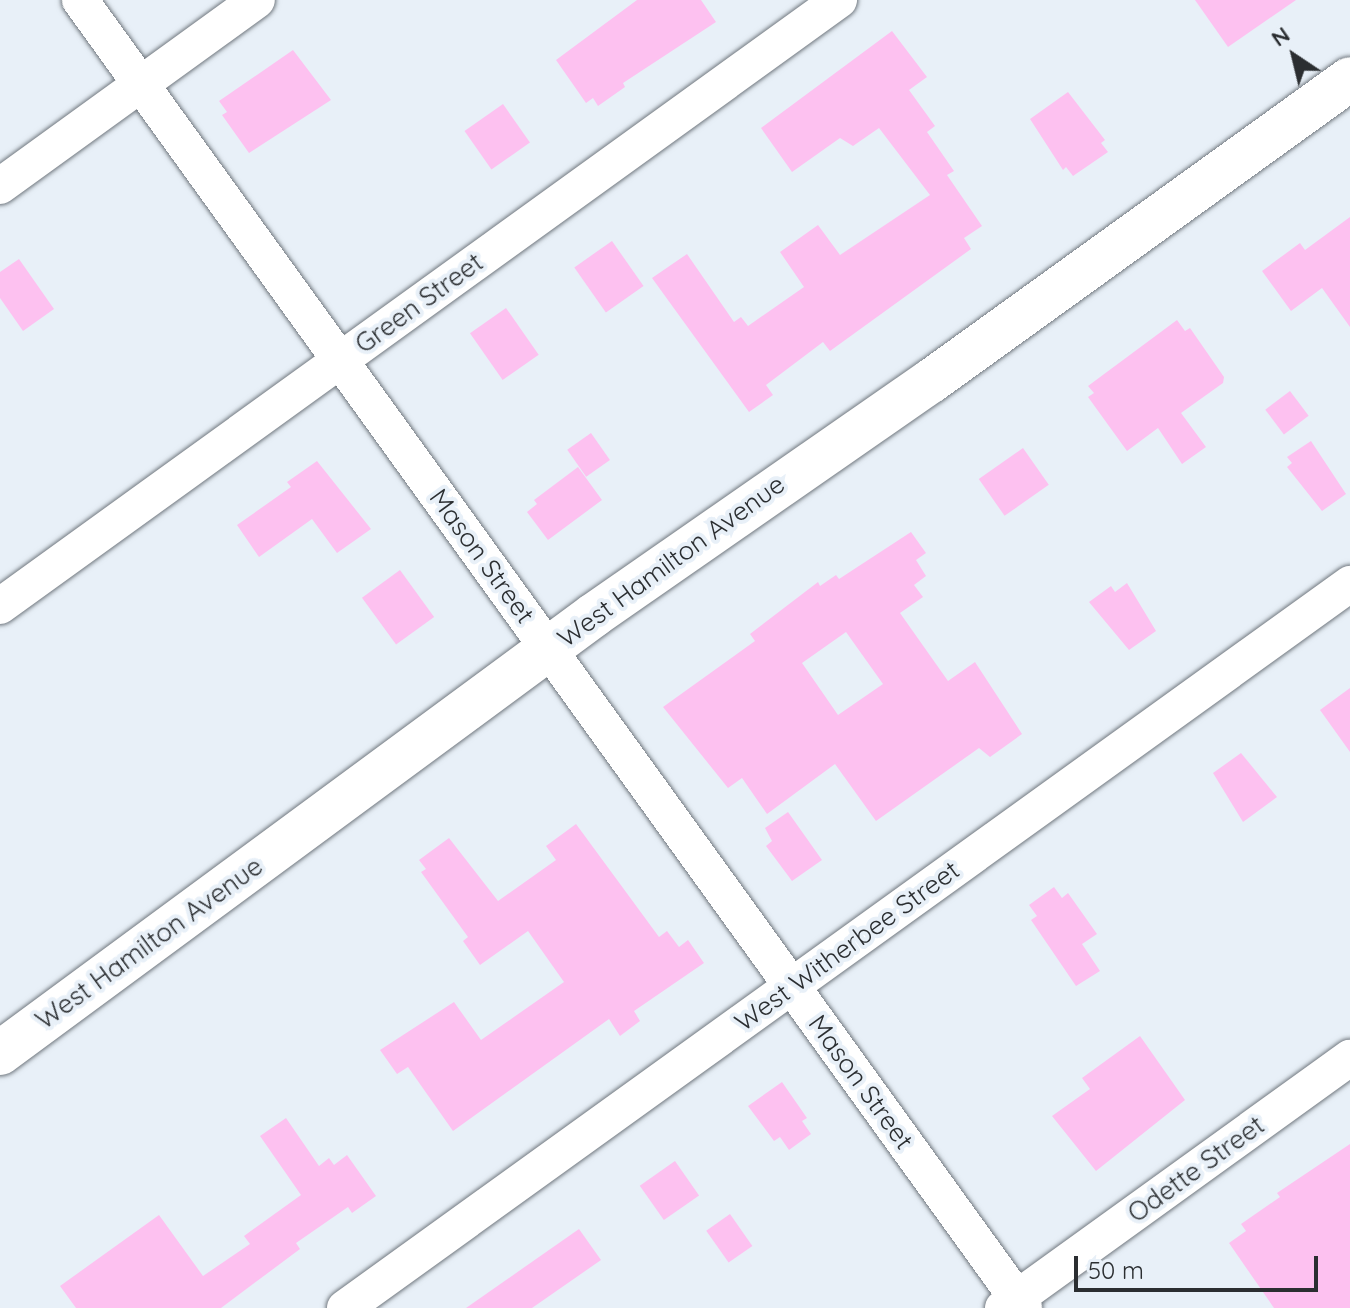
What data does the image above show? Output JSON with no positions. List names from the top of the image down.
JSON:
{
  "streets": {
    "street": [
      "Green Street",
      "Mason Street",
      "West Hamilton Avenue",
      "West Witherbee Street",
      "Odette Street"
    ]
  },
  "crossings": [
    ["Green Street", "Mason Street"],
    ["Mason Street", "West Hamilton Avenue"],
    ["Mason Street", "West Witherbee Street"],
    ["Mason Street", "Odette Street"]
  ],
  "scale_bar": "50 m",
  "north": "top left"
}
